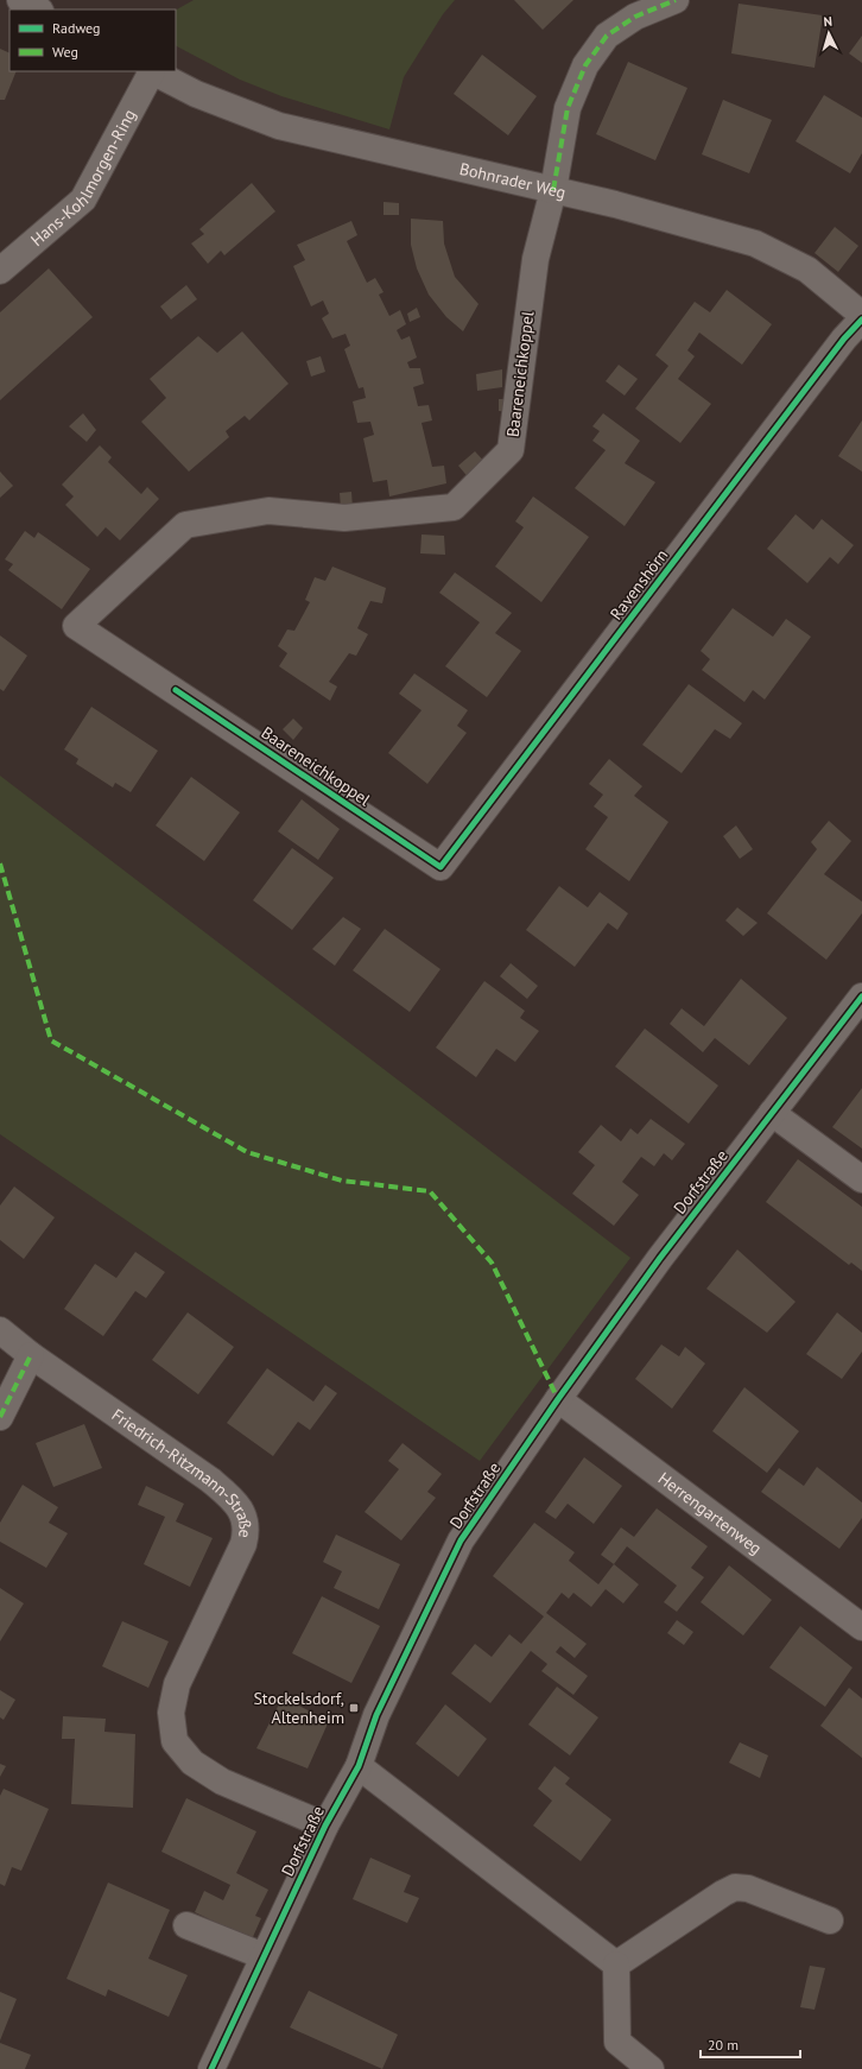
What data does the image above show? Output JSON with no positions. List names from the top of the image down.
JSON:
{
  "streets": {
    "street": [
      "Hans-Kohlmorgen-Ring",
      "Bohnrader Weg",
      "Baareneichkoppel",
      "Ravenshörn",
      "Dorfstraße",
      "Friedrich-Ritzmann-Straße",
      "Herrengartenweg"
    ]
  },
  "crossings": [
    ["Bohnrader Weg", "Baareneichkoppel"],
    ["Baareneichkoppel", "Ravenshörn"],
    ["Dorfstraße", "Friedrich-Ritzmann-Straße"],
    ["Dorfstraße", "Herrengartenweg"]
  ],
  "places": {
    "transit": ["Stockelsdorf, Altenheim"]
  },
  "legend": ["Radweg", "Weg"],
  "scale_bar": "20 m",
  "north": "top"
}
